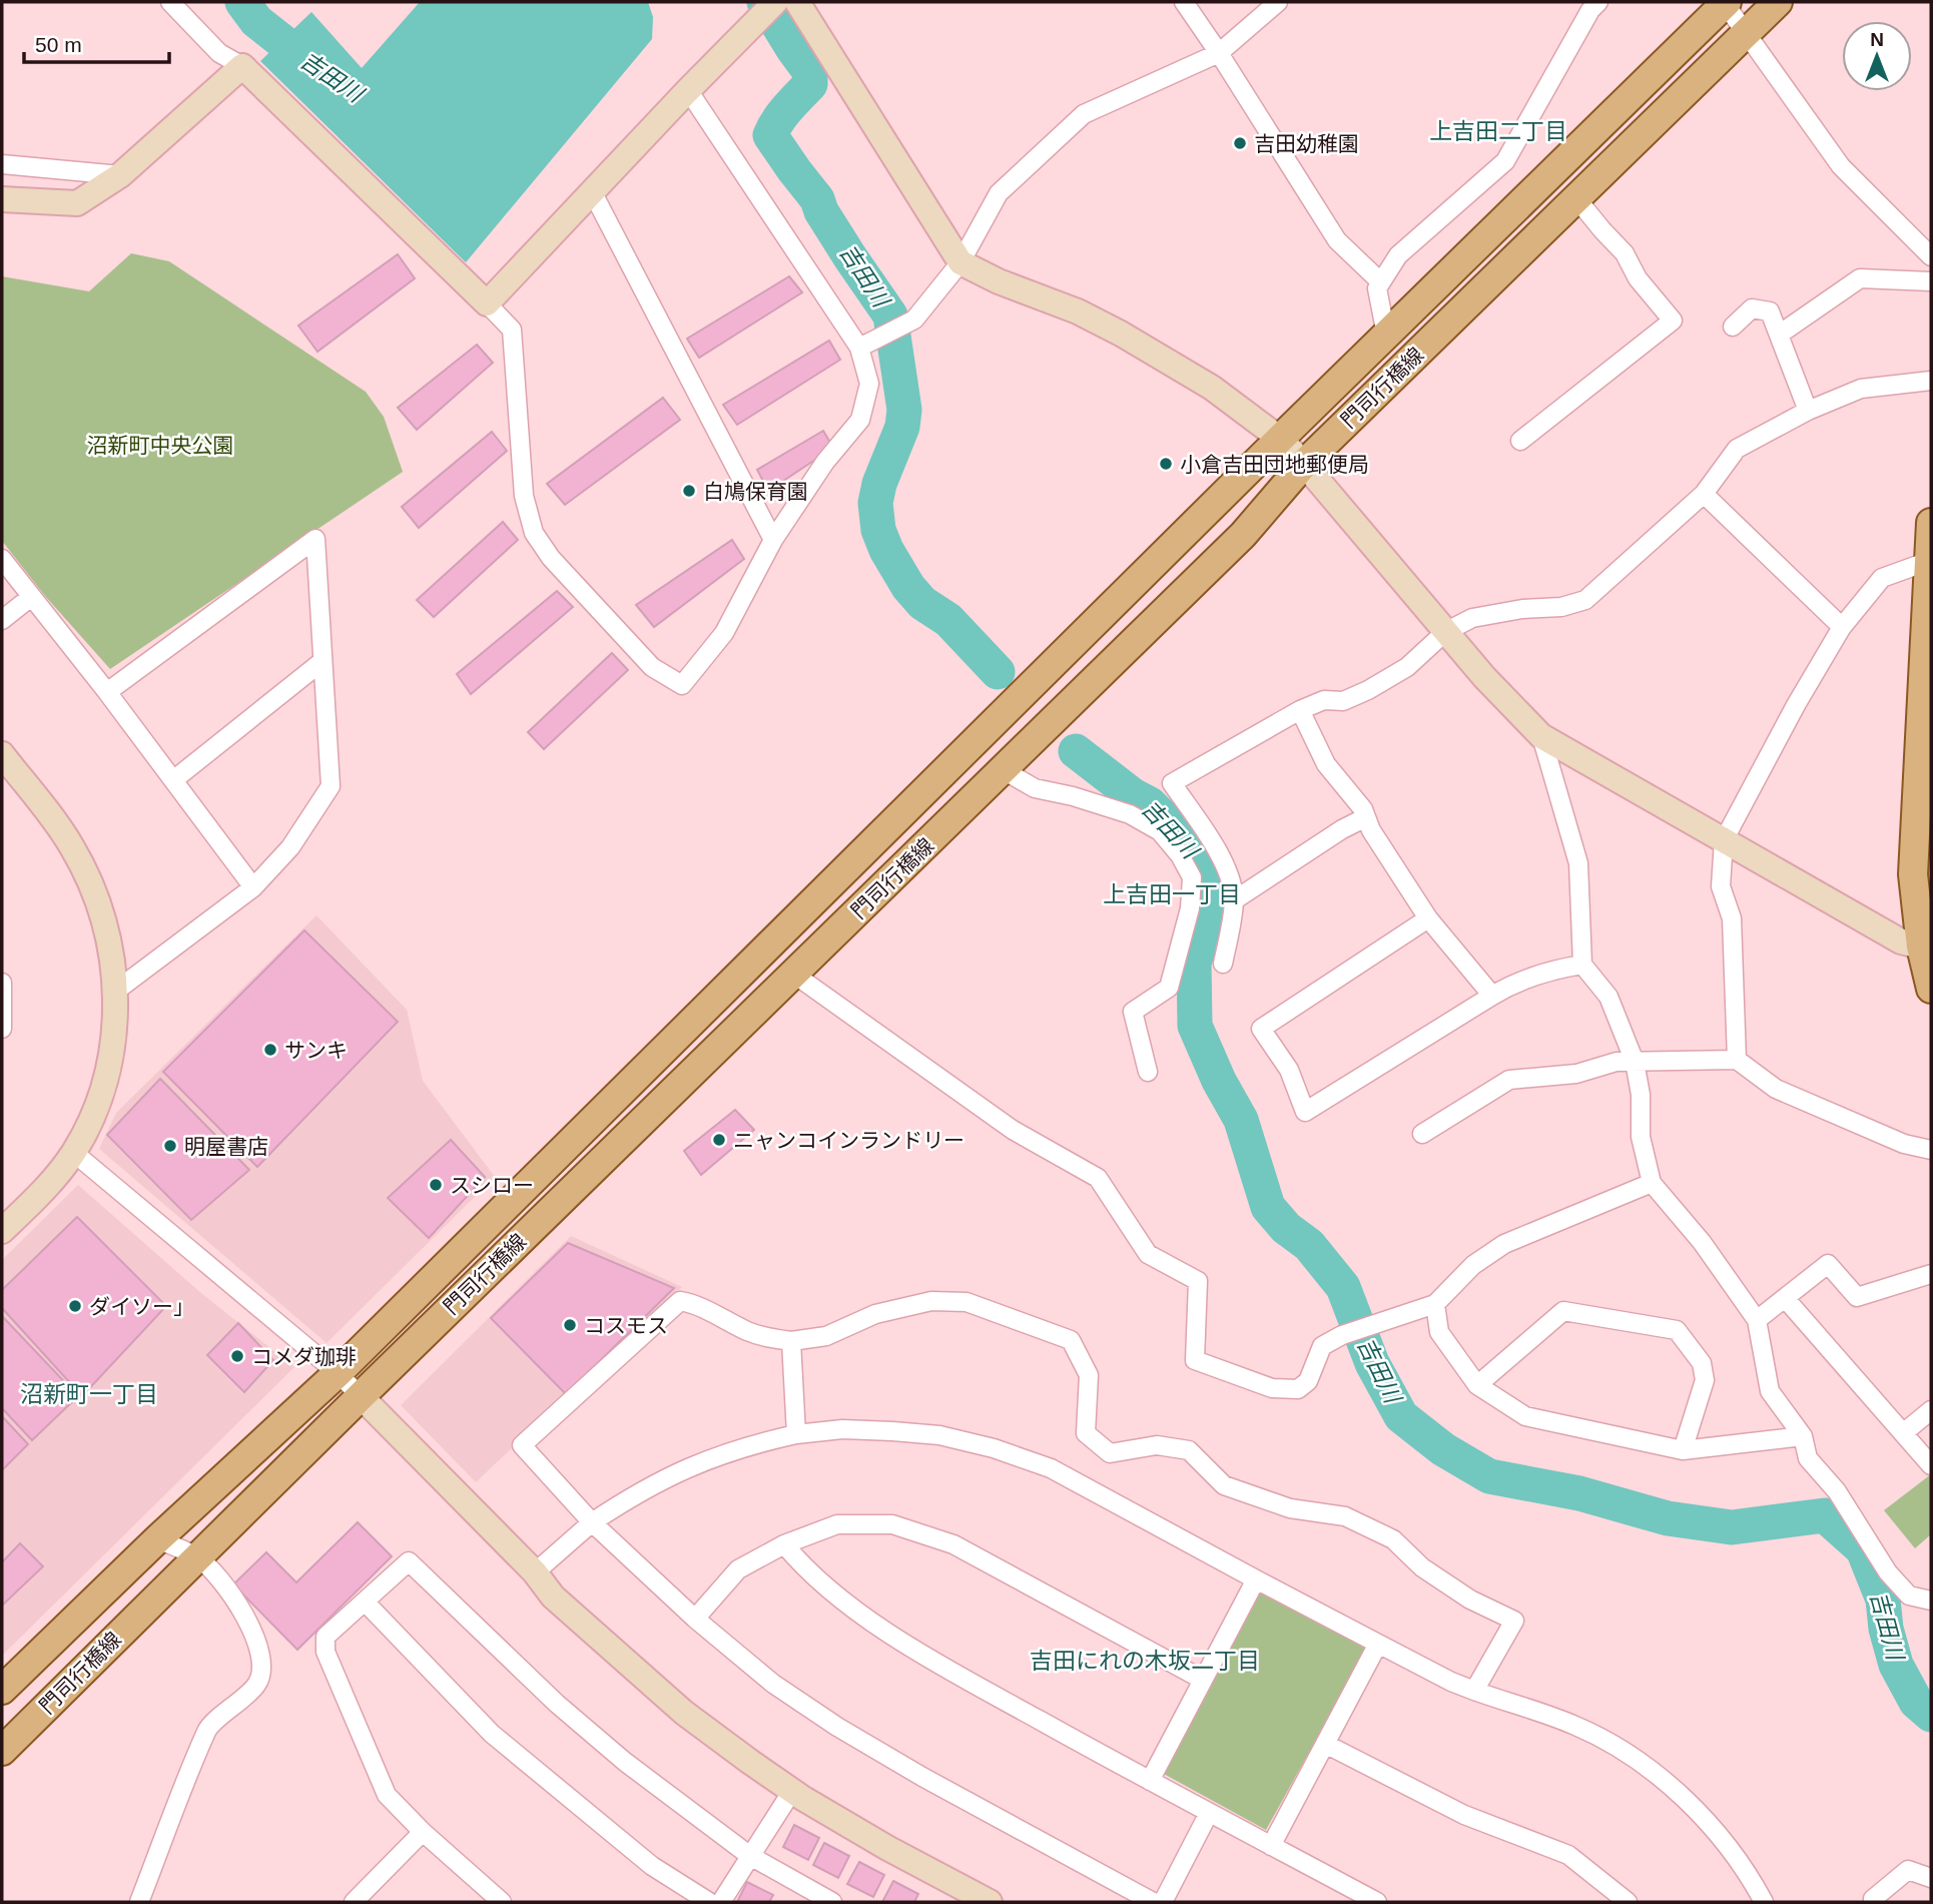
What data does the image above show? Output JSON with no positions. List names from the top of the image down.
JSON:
{
  "streets": {
    "main road": ["門司行橋線"]
  },
  "districts": [
    "上吉田二丁目",
    "上吉田一丁目",
    "沼新町一丁目",
    "吉田にれの木坂二丁目"
  ],
  "water": ["吉田川"],
  "parks": ["沼新町中央公園"],
  "places": [
    "吉田幼稚園",
    "小倉吉田団地郵便局",
    "白鳩保育園",
    "サンキ",
    "ニャンコインランドリー",
    "明屋書店",
    "スシロー",
    "ダイソー」",
    "コスモス",
    "コメダ珈琲"
  ],
  "scale_bar": "50 m",
  "north": "top"
}
